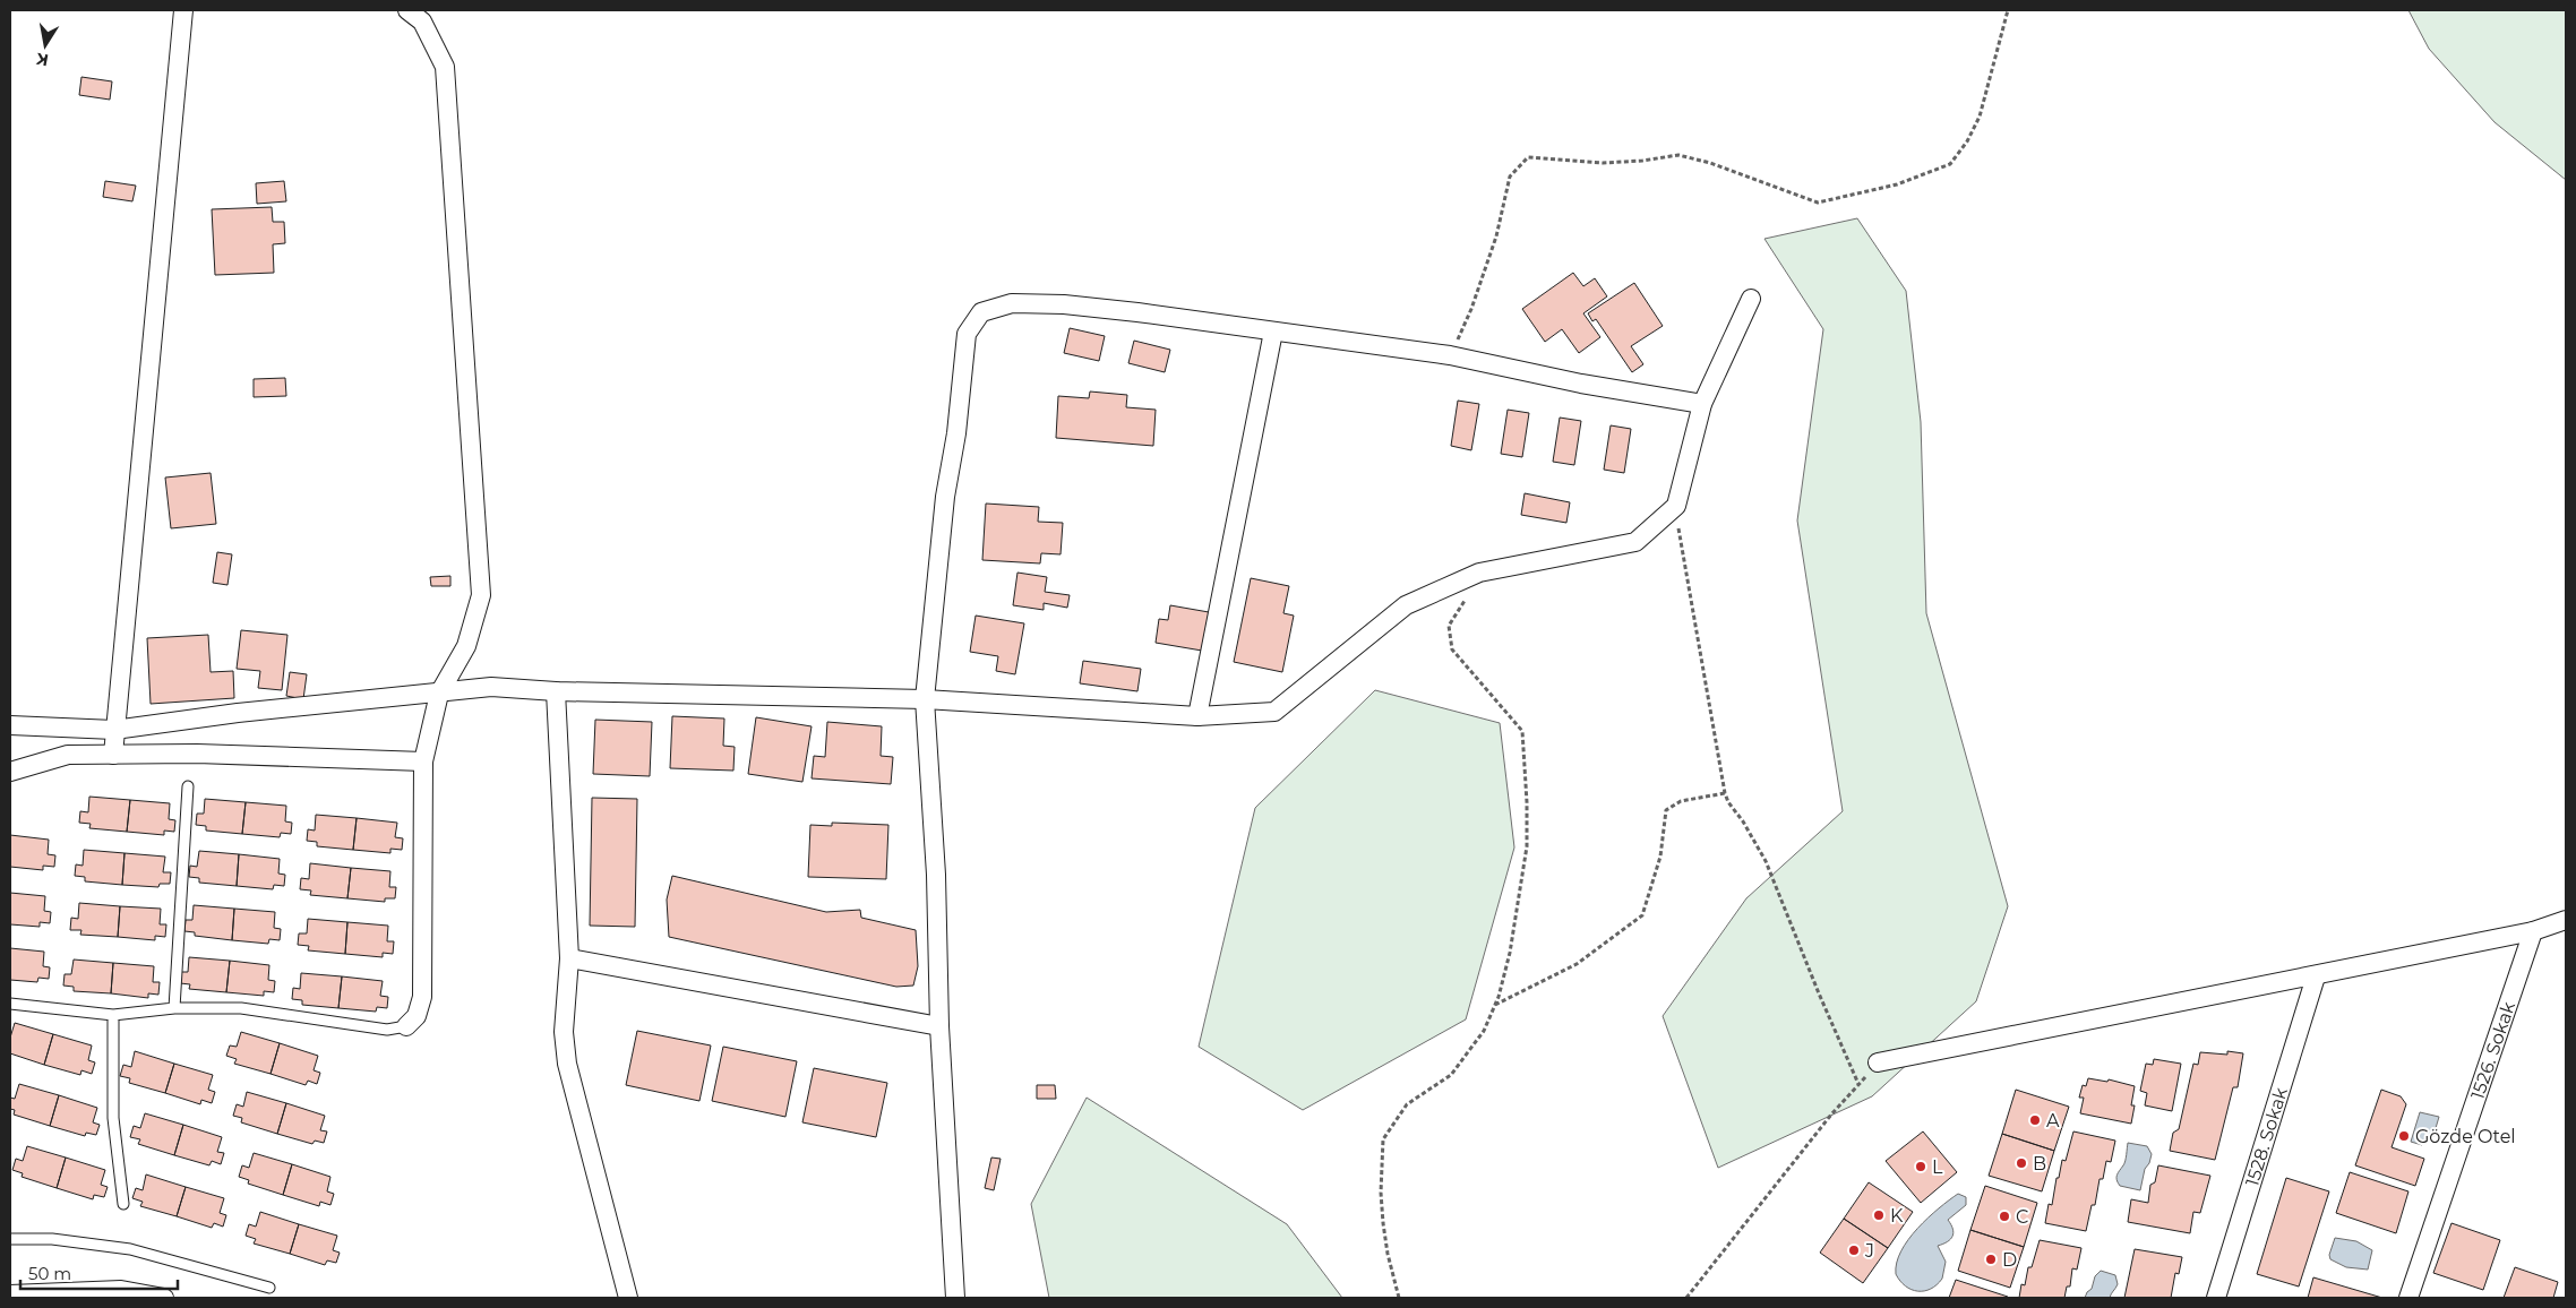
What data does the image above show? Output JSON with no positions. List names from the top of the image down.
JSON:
{
  "streets": {
    "street": ["1526. Sokak", "1528. Sokak"]
  },
  "places": [
    "A",
    "Gözde Otel",
    "B",
    "L",
    "K",
    "C",
    "J",
    "D"
  ],
  "scale_bar": "50 m",
  "north": "bottom"
}
